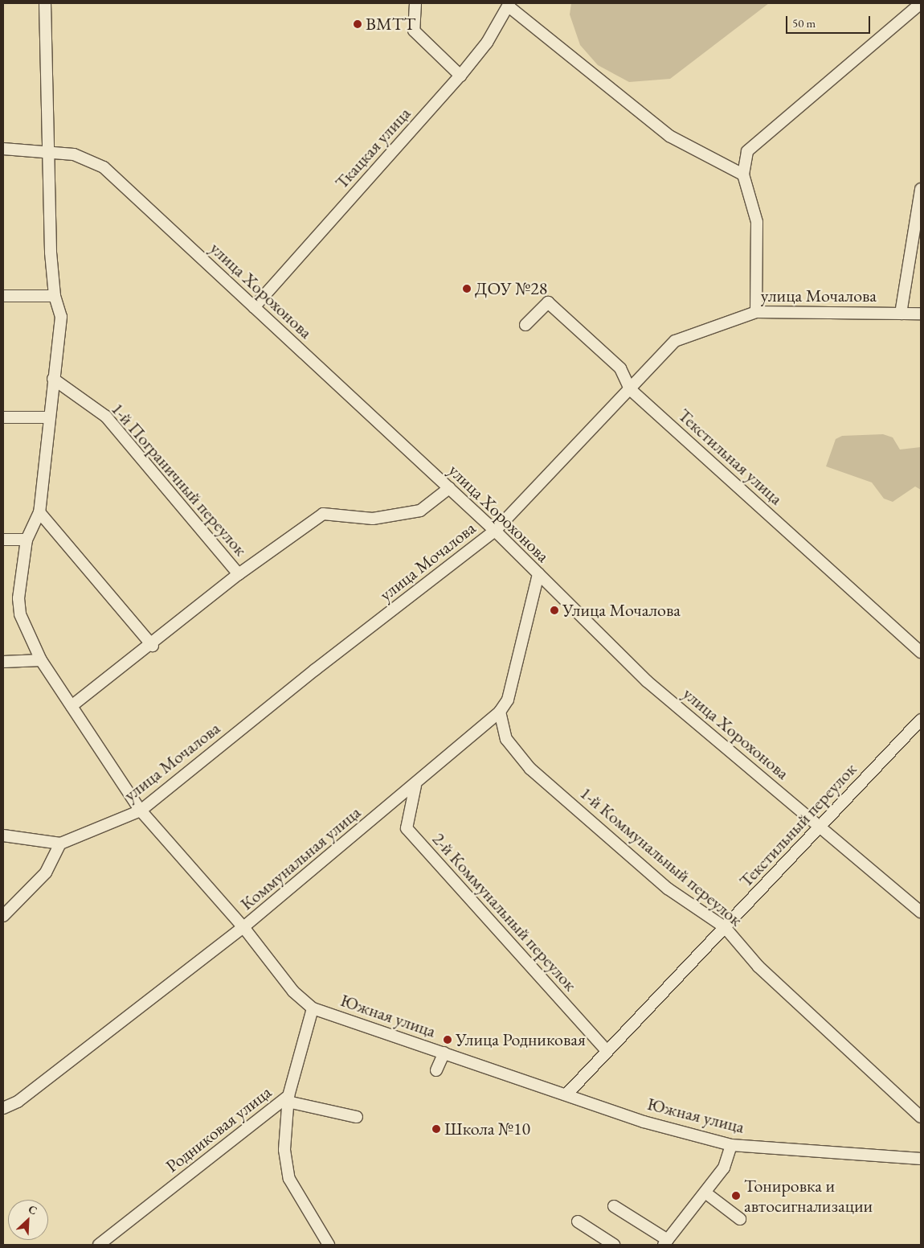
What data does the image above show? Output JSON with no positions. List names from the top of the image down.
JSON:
{
  "streets": {
    "street": [
      "Ткацкая улица",
      "улица Хорохонова",
      "улица Мочалова",
      "Текстильная улица",
      "1-й Пограничный переулок",
      "Текстильный переулок",
      "1-й Коммунальный переулок",
      "Коммунальная улица",
      "2-й Коммунальный переулок",
      "Южная улица",
      "Родниковая улица"
    ]
  },
  "crossings": [
    ["Ткацкая улица", "улица Хорохонова"],
    ["улица Хорохонова", "улица Мочалова"],
    ["улица Хорохонова", "Текстильный переулок"],
    ["улица Хорохонова", "Коммунальная улица"],
    ["улица Хорохонова", "Южная улица"],
    ["улица Мочалова", "Текстильная улица"],
    ["улица Мочалова", "Южная улица"],
    ["1-й Пограничный переулок", "Южная улица"],
    ["Текстильный переулок", "1-й Коммунальный переулок"],
    ["Текстильный переулок", "2-й Коммунальный переулок"],
    ["Текстильный переулок", "Южная улица"],
    ["1-й Коммунальный переулок", "Коммунальная улица"],
    ["Коммунальная улица", "2-й Коммунальный переулок"],
    ["Коммунальная улица", "Южная улица"],
    ["Южная улица", "Родниковая улица"]
  ],
  "places": [
    "ВМТТ",
    "ДОУ №28",
    "Улица Мочалова",
    "Улица Родниковая",
    "Школа №10",
    "Тонировка и автосигнализации"
  ],
  "scale_bar": "50 m",
  "north": "top right"
}
